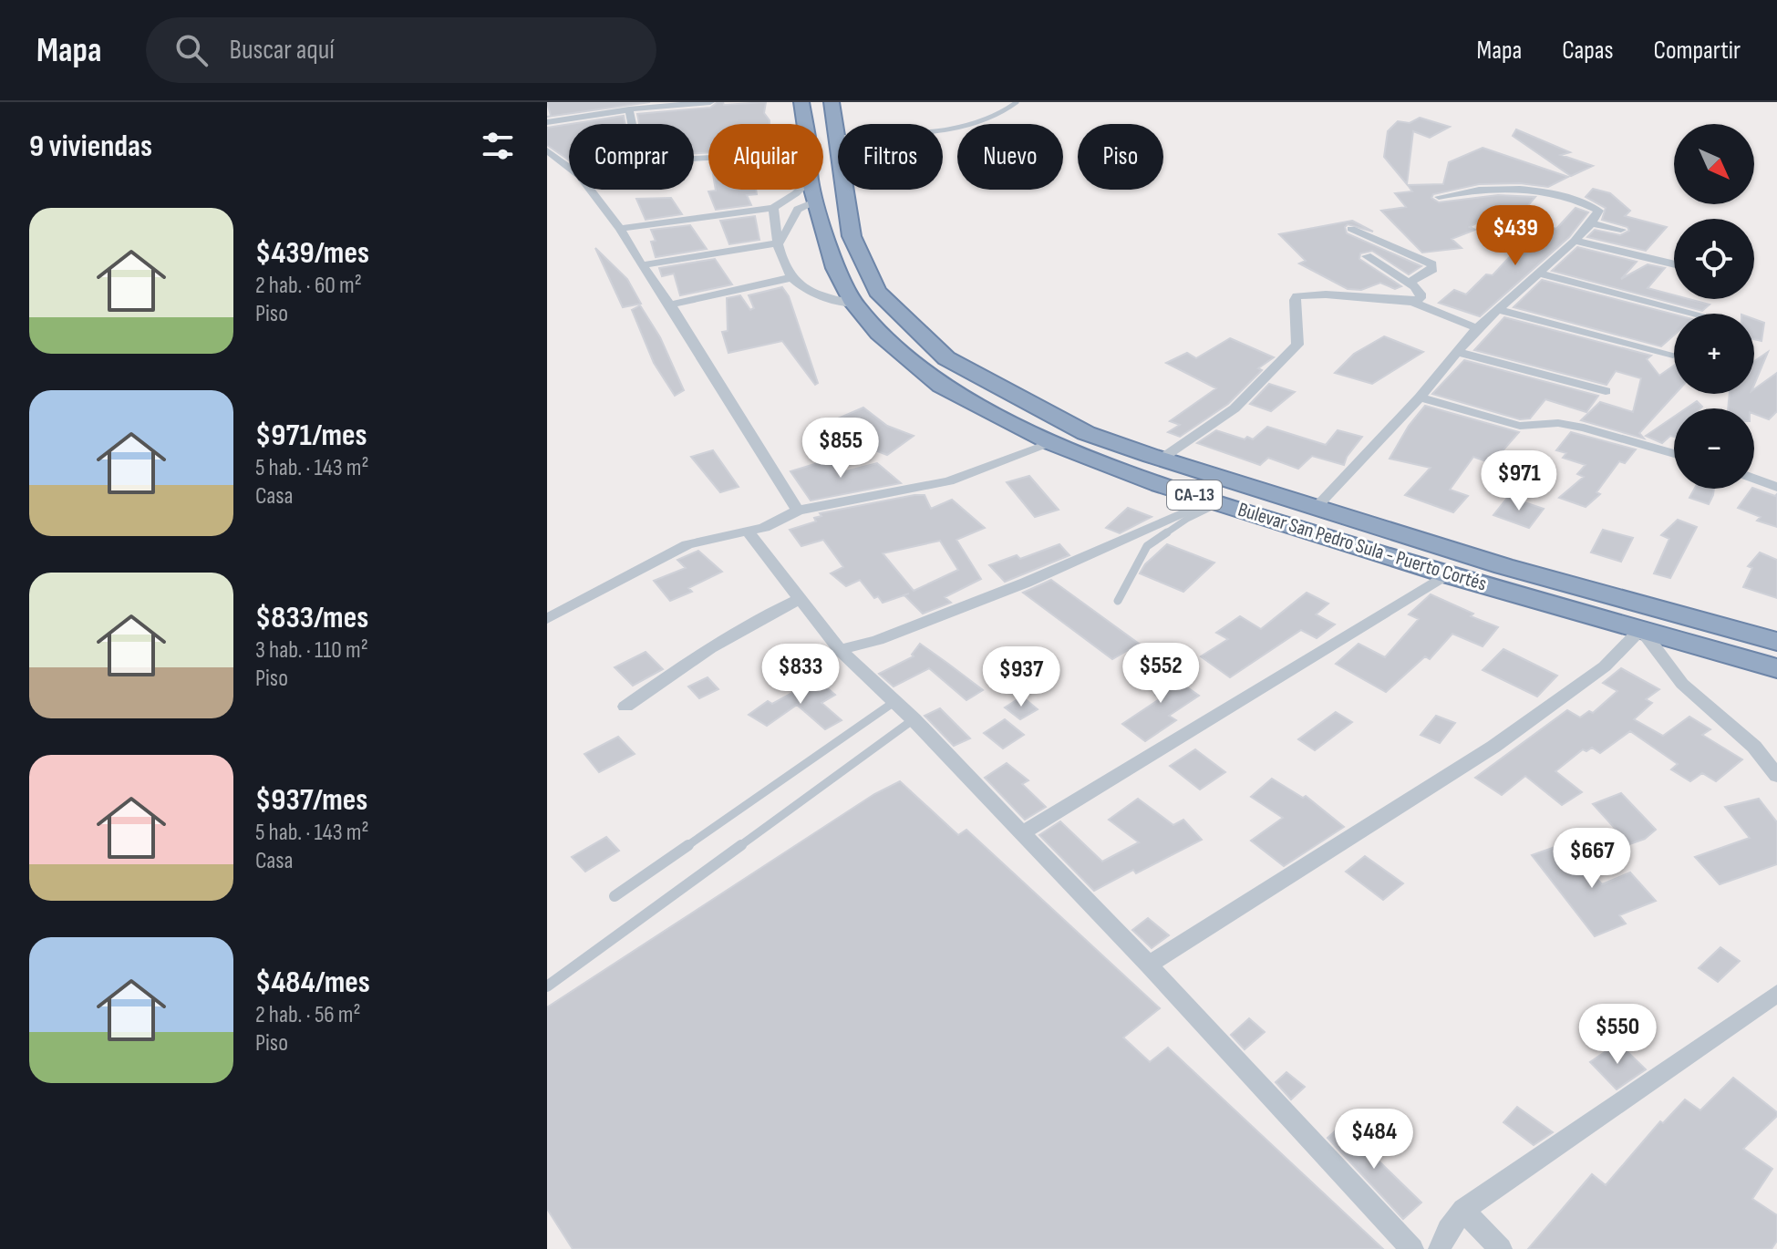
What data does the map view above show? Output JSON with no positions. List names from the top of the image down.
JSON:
{
  "streets": {
    "highway": ["CA-13", "Bulevar San Pedro Sula - Puerto Cortés"]
  },
  "north": "bottom right",
  "page": {
    "header": "Mapa",
    "search": "Buscar aquí",
    "nav": ["Mapa", "Capas", "Compartir"],
    "heading": "9 viviendas",
    "map_buttons": ["+", "−"],
    "chip": [
      "Comprar",
      "Alquilar",
      "Filtros",
      "Nuevo",
      "Piso"
    ],
    "list": [
      {
        "name": "$439/mes",
        "note": "2 hab. · 60 m² · Piso"
      },
      {
        "name": "$971/mes",
        "note": "5 hab. · 143 m² · Casa"
      },
      {
        "name": "$833/mes",
        "note": "3 hab. · 110 m² · Piso"
      },
      {
        "name": "$937/mes",
        "note": "5 hab. · 143 m² · Casa"
      },
      {
        "name": "$484/mes",
        "note": "2 hab. · 56 m² · Piso"
      }
    ],
    "price": [
      "$439",
      "$855",
      "$971",
      "$552",
      "$833",
      "$937",
      "$667",
      "$550",
      "$484"
    ]
  }
}
